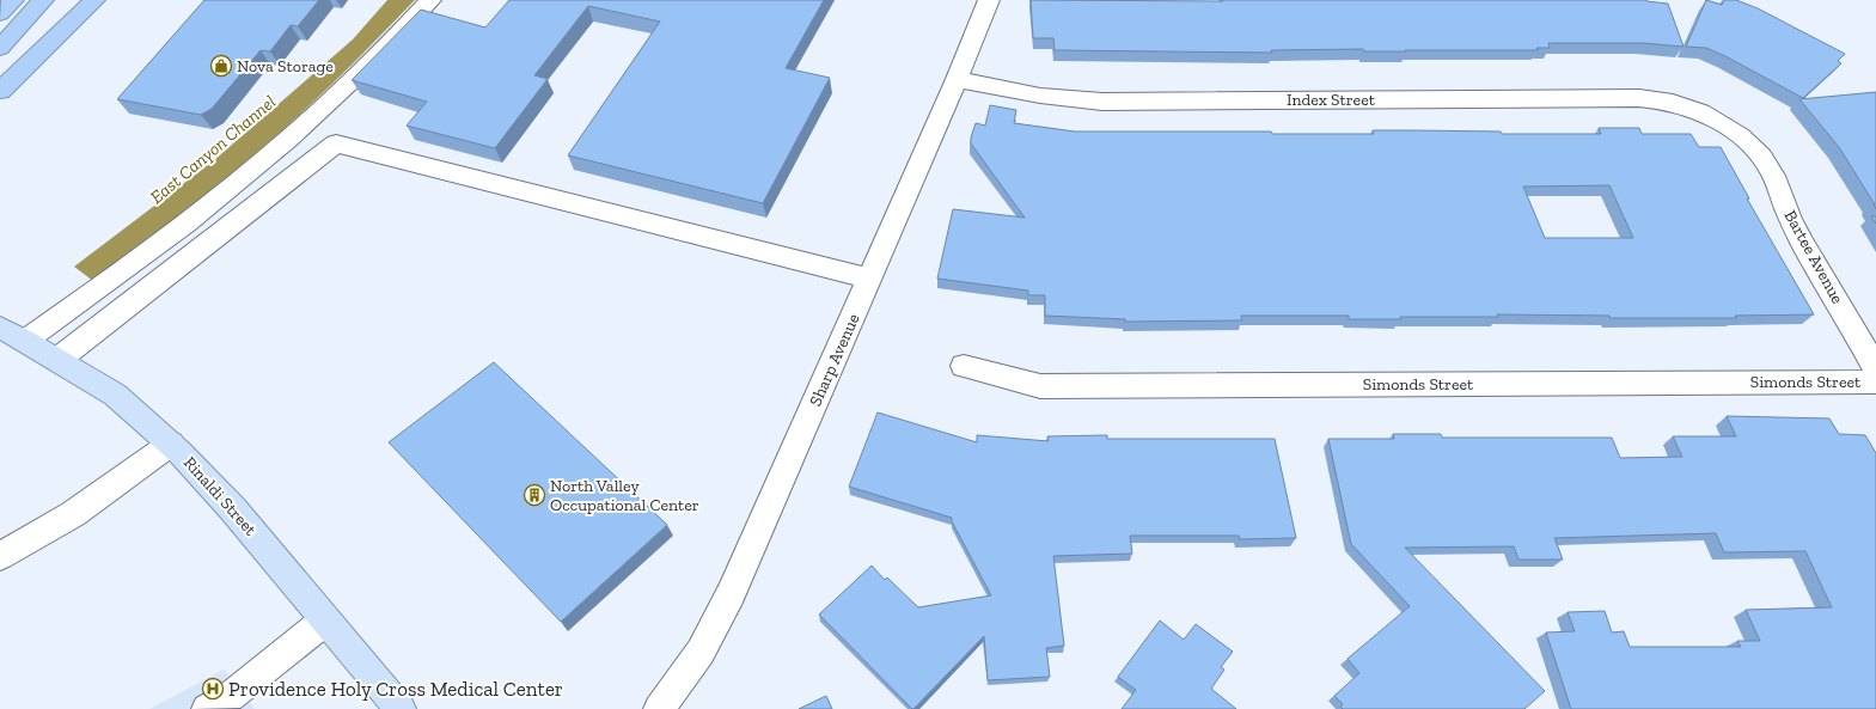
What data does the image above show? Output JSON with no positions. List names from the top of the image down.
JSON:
{
  "streets": {
    "main road": ["Rinaldi Street"],
    "street": [
      "Index Street",
      "Bartee Avenue",
      "Sharp Avenue",
      "Simonds Street"
    ]
  },
  "crossings": [
    ["Index Street", "Bartee Avenue"],
    ["Index Street", "Sharp Avenue"]
  ],
  "water": ["East Canyon Channel"],
  "places": {
    "shop": ["Nova Storage"],
    "building": ["North Valley Occupational Center"],
    "hospital": ["Providence Holy Cross Medical Center"]
  }
}
